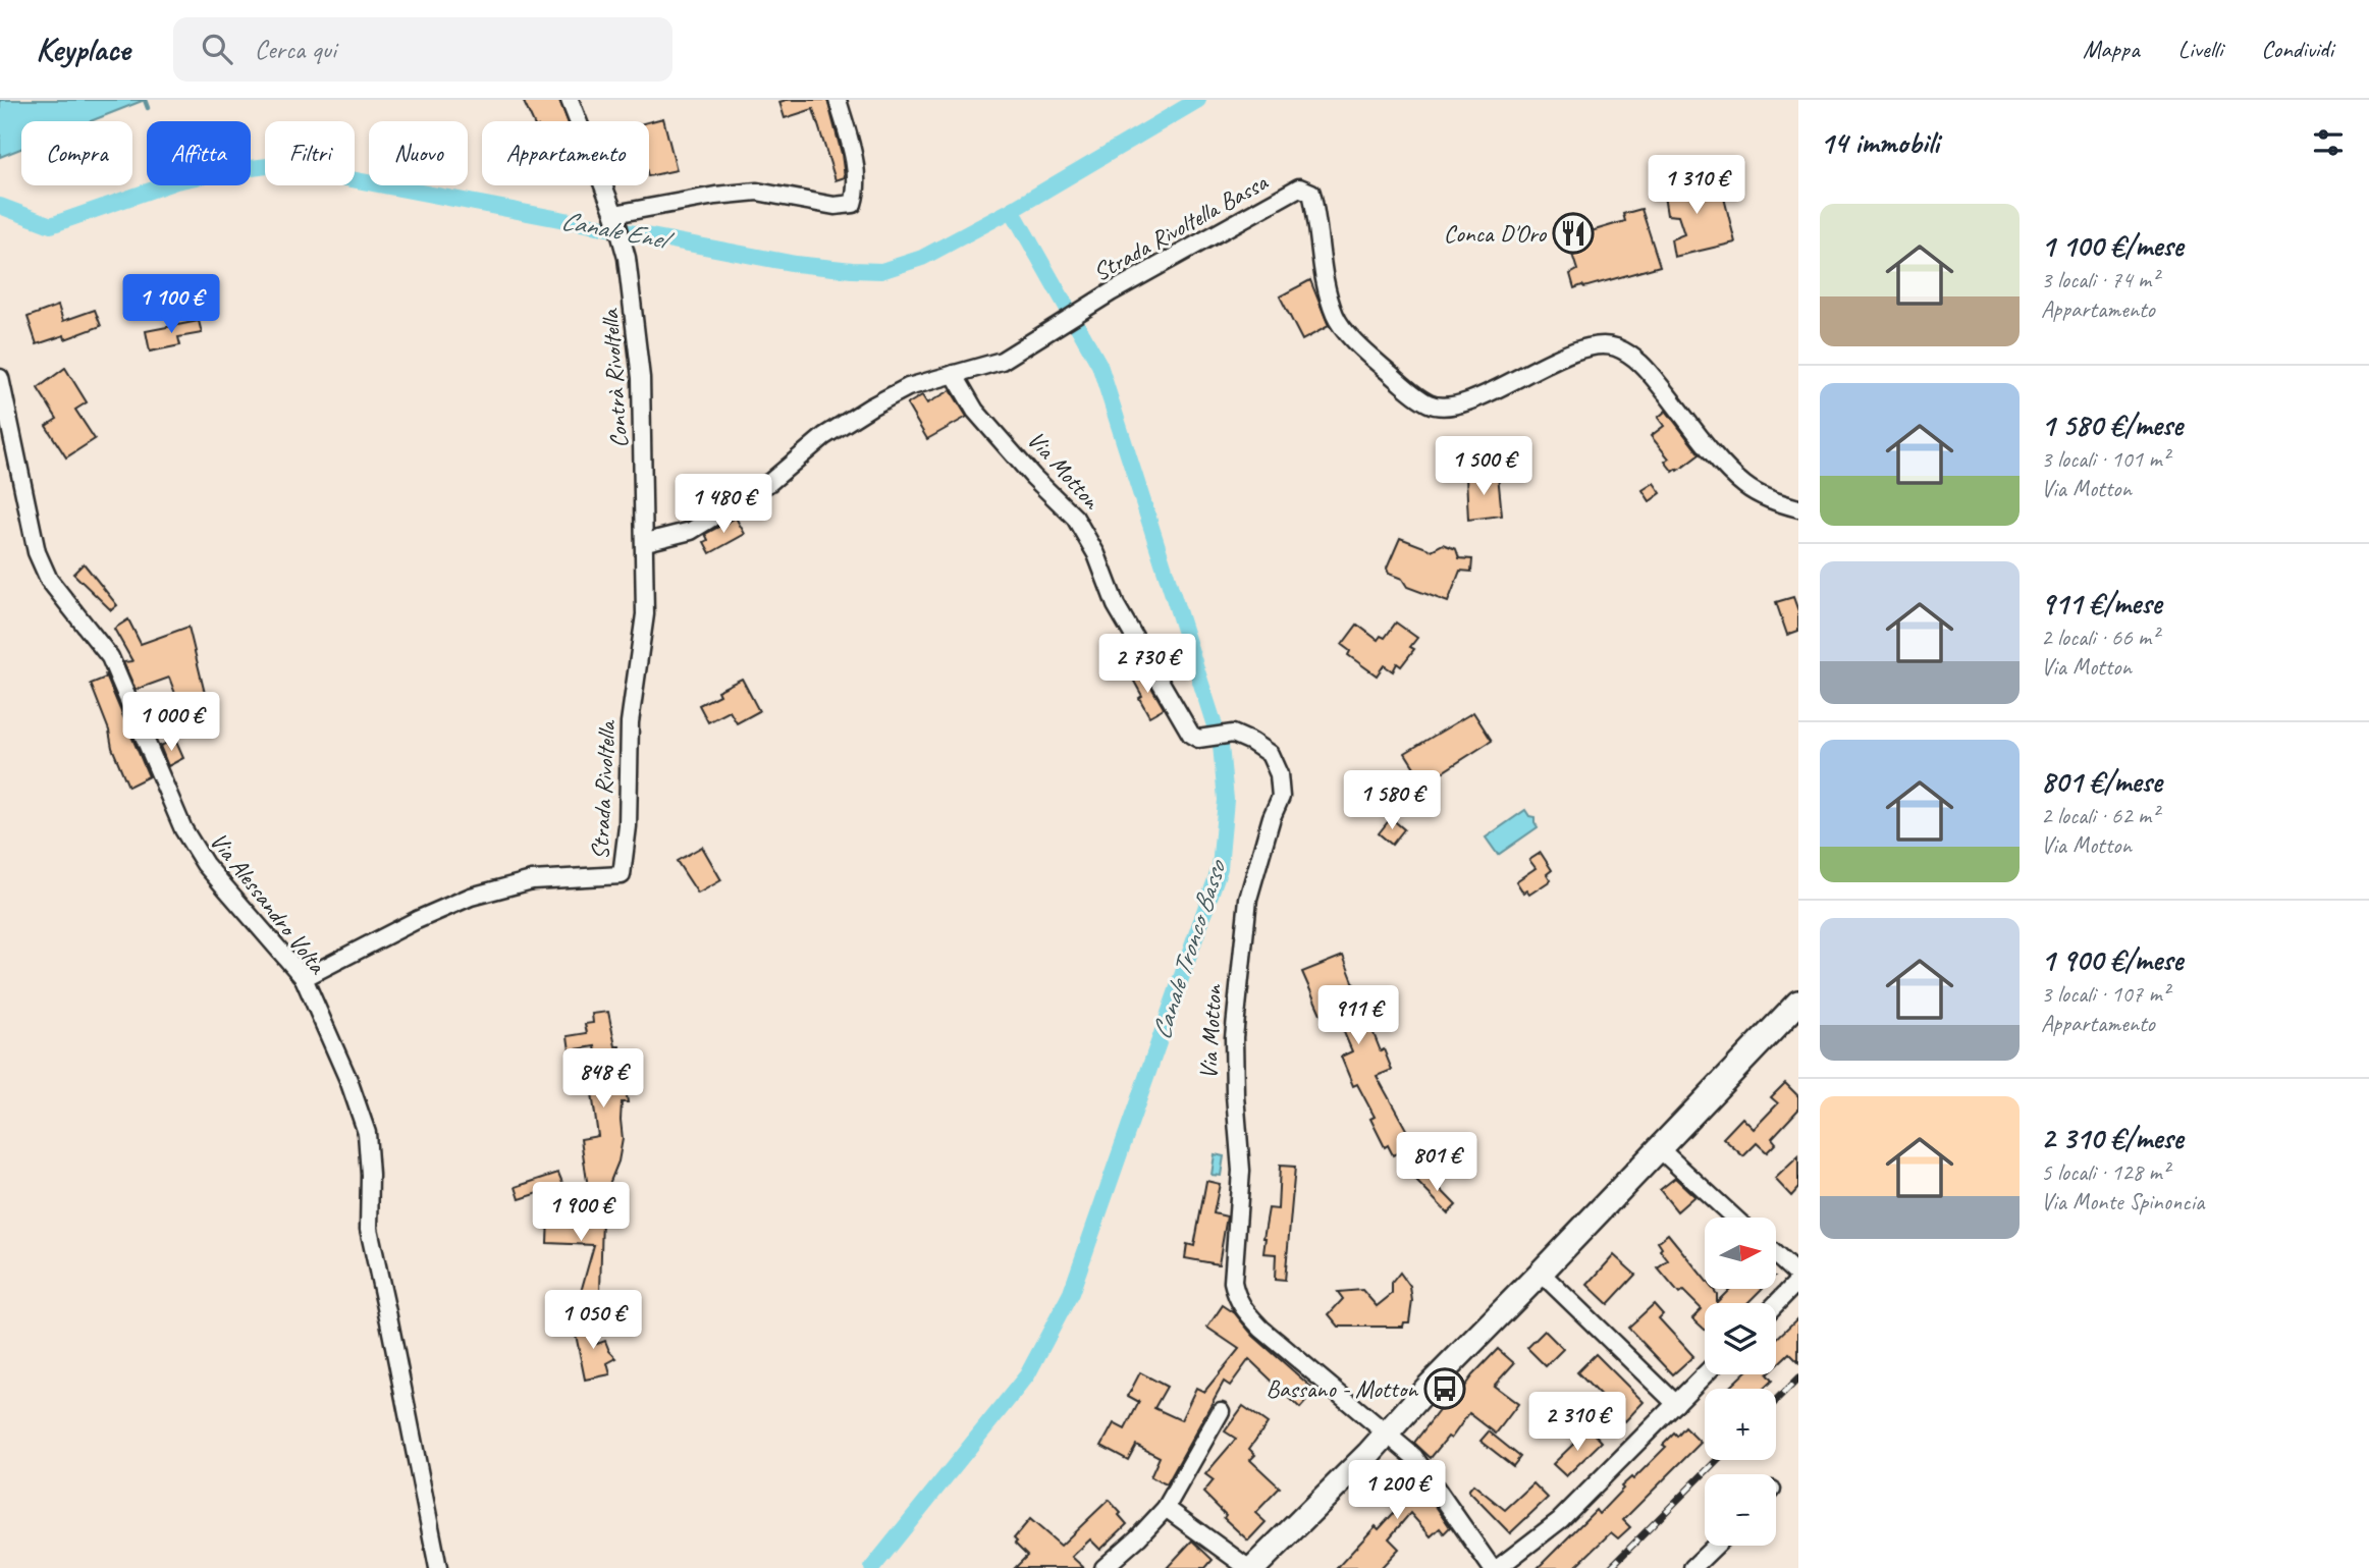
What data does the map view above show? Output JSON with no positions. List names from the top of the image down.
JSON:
{
  "streets": {
    "street": [
      "Strada Rivoltella Bassa",
      "Contrà Rivoltella",
      "Via Motton",
      "Strada Rivoltella",
      "Via Alessandro Volta"
    ]
  },
  "crossings": [
    ["Strada Rivoltella Bassa", "Contrà Rivoltella"],
    ["Strada Rivoltella Bassa", "Via Motton"],
    ["Strada Rivoltella Bassa", "Strada Rivoltella"],
    ["Contrà Rivoltella", "Strada Rivoltella"],
    ["Strada Rivoltella", "Via Alessandro Volta"]
  ],
  "water": ["Canale Enel", "Canale Tronco Basso"],
  "places": {
    "restaurant": ["Conca D'Oro"],
    "bus stop": ["Bassano - Motton"]
  },
  "north": "right",
  "page": {
    "header": "Keyplace",
    "search": "Cerca qui",
    "nav": ["Mappa", "Livelli", "Condividi"],
    "heading": "14 immobili",
    "chip": [
      "Compra",
      "Affitta",
      "Filtri",
      "Nuovo",
      "Appartamento"
    ],
    "price": [
      "1 310 €",
      "1 100 €",
      "1 500 €",
      "1 480 €",
      "2 730 €",
      "1 000 €",
      "1 580 €",
      "911 €",
      "848 €",
      "801 €",
      "1 900 €",
      "1 050 €",
      "2 310 €",
      "1 200 €"
    ],
    "list": [
      {
        "name": "1 100 €/mese",
        "note": "3 locali · 74 m² · Appartamento"
      },
      {
        "name": "1 580 €/mese",
        "note": "3 locali · 101 m² · Via Motton"
      },
      {
        "name": "911 €/mese",
        "note": "2 locali · 66 m² · Via Motton"
      },
      {
        "name": "801 €/mese",
        "note": "2 locali · 62 m² · Via Motton"
      },
      {
        "name": "1 900 €/mese",
        "note": "3 locali · 107 m² · Appartamento"
      },
      {
        "name": "2 310 €/mese",
        "note": "5 locali · 128 m² · Via Monte Spinoncia"
      }
    ],
    "map_buttons": ["+", "−"]
  }
}
